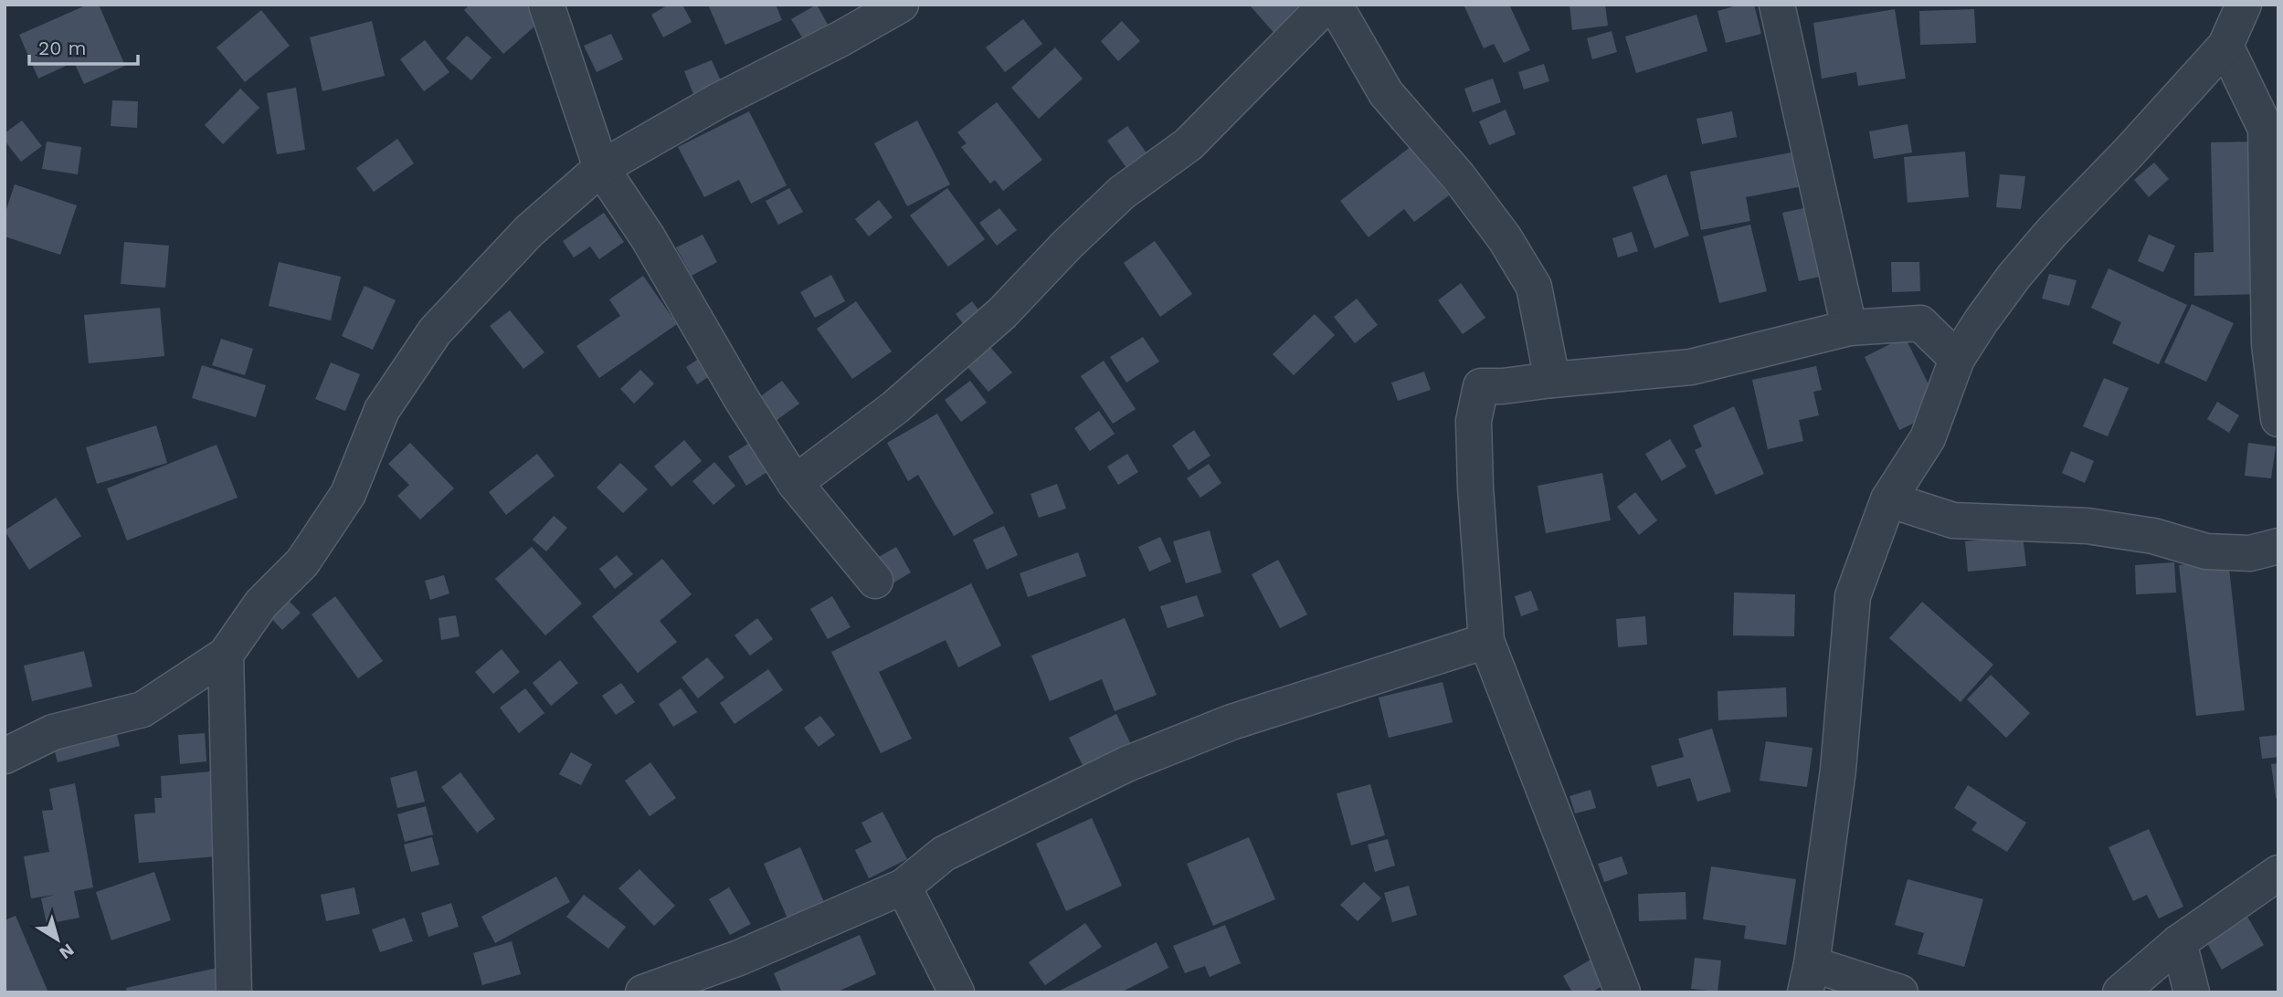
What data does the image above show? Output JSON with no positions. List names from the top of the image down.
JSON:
{
  "scale_bar": "20 m",
  "north": "bottom right"
}
